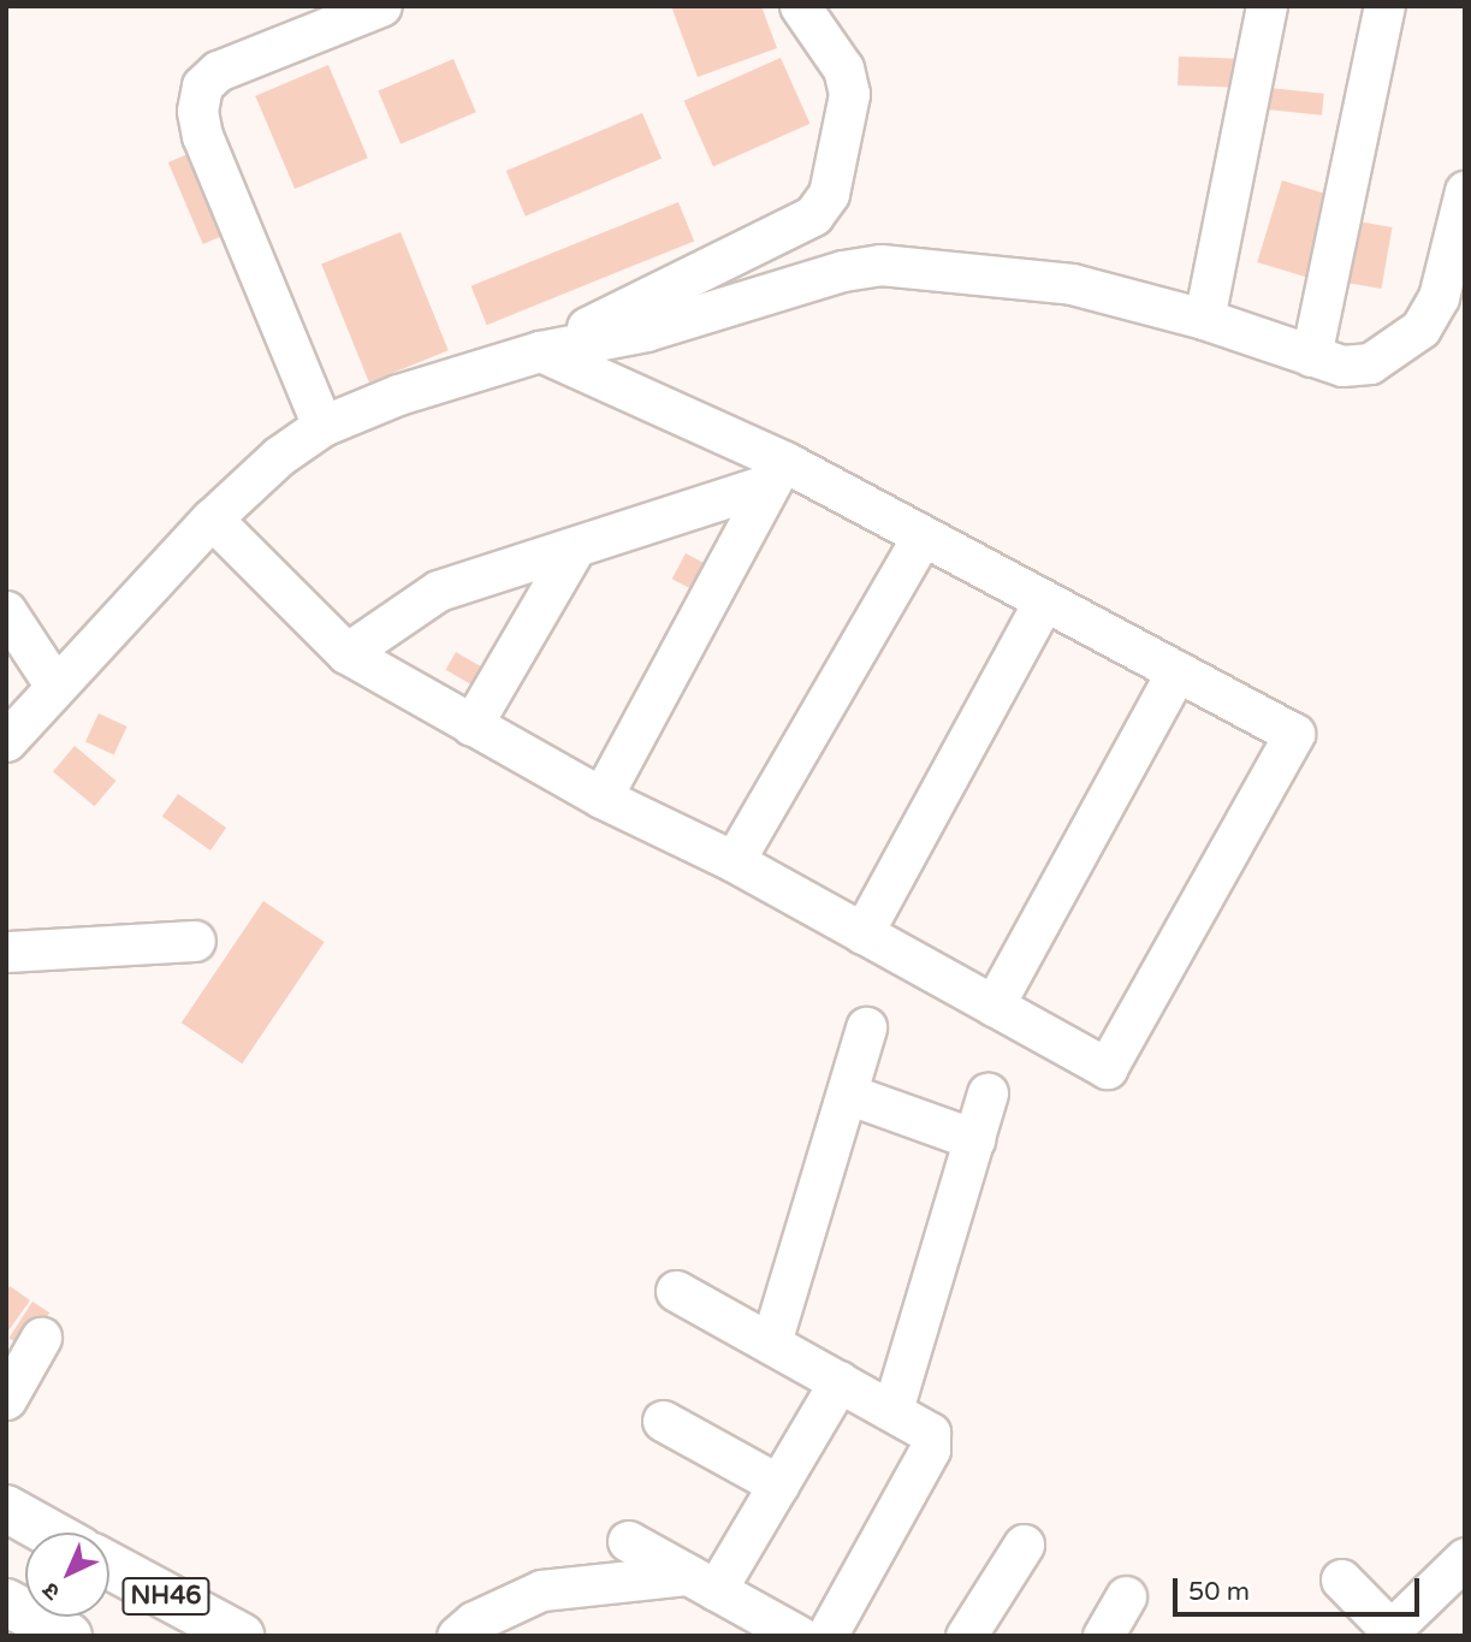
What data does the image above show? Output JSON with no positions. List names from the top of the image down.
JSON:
{
  "streets": {
    "highway": ["NH46"]
  },
  "scale_bar": "50 m",
  "north": "bottom left"
}
